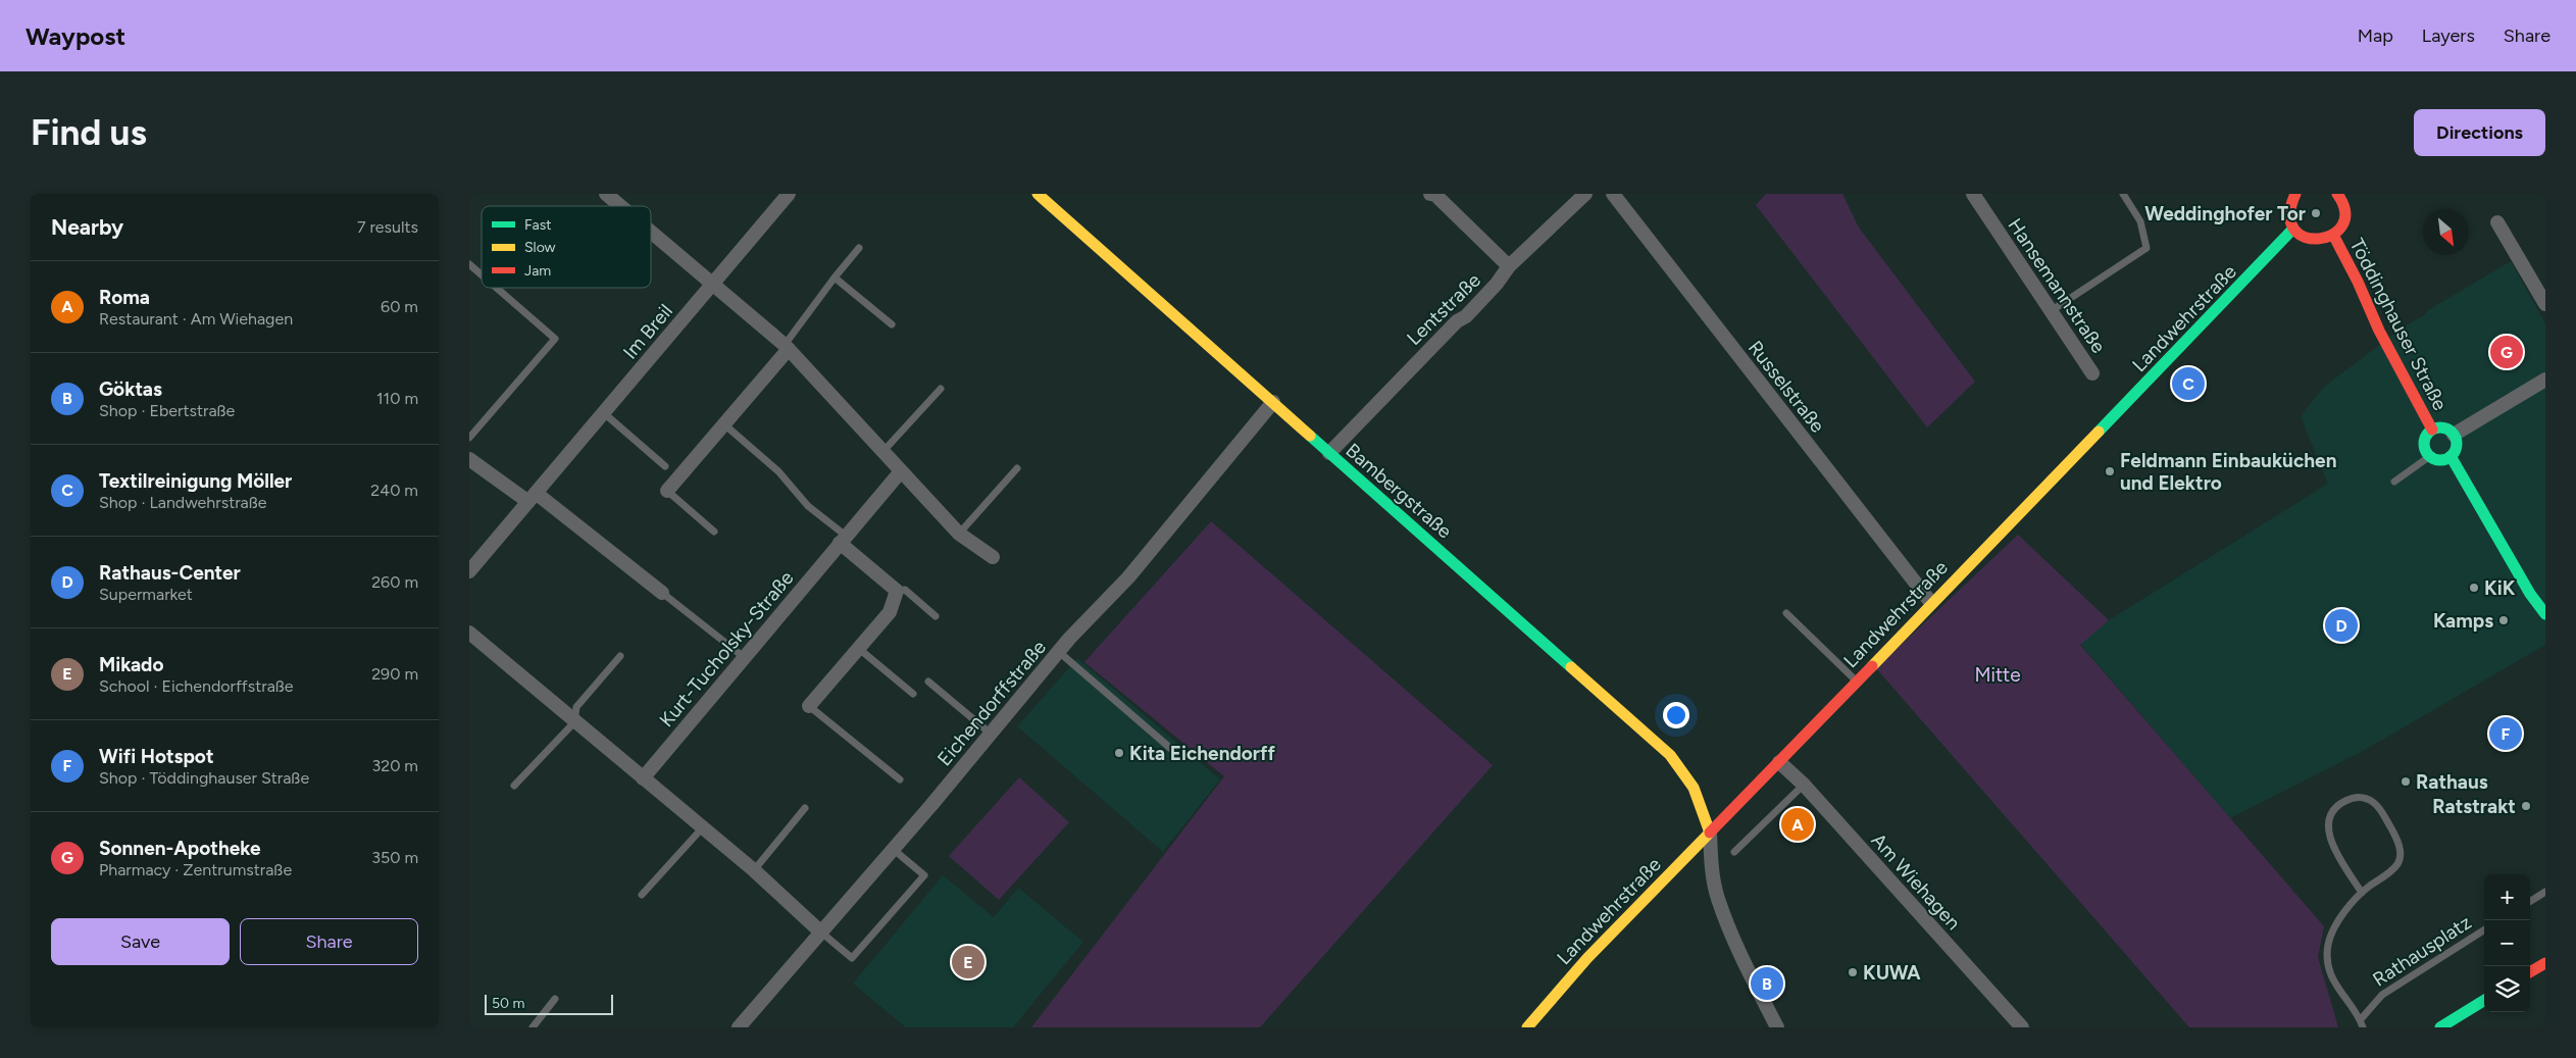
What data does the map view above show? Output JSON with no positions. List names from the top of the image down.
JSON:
{
  "streets": {
    "street": [
      "Hansemannstraße",
      "Lentstraße",
      "Landwehrstraße",
      "Töddinghauser Straße",
      "Im Breil",
      "Russelstraße",
      "Bambergstraße",
      "Kurt-Tucholsky-Straße",
      "Eichendorffstraße",
      "Am Wiehagen"
    ],
    "lane": ["Rathausplatz"]
  },
  "crossings": [
    ["Lentstraße", "Bambergstraße"],
    ["Landwehrstraße", "Russelstraße"],
    ["Landwehrstraße", "Bambergstraße"],
    ["Landwehrstraße", "Am Wiehagen"],
    ["Bambergstraße", "Eichendorffstraße"]
  ],
  "parks": ["Mitte"],
  "places": [
    "Weddinghofer Tor",
    "Feldmann Einbauküchen und Elektro",
    "KiK",
    "Kamps",
    "Kita Eichendorff",
    "Rathaus",
    "Ratstrakt",
    "KUWA"
  ],
  "legend": ["Fast", "Slow", "Jam"],
  "scale_bar": "50 m",
  "north": "bottom right",
  "page": {
    "header": "Waypost",
    "nav": ["Map", "Layers", "Share"],
    "buttons": [
      "Directions",
      ["Save", "Share"]
    ],
    "title": "Find us",
    "heading": ["Nearby", "7 results"],
    "list": [
      {
        "mark": "A",
        "name": "Roma",
        "note": "Restaurant · Am Wiehagen",
        "value": "60 m"
      },
      {
        "mark": "B",
        "name": "Göktas",
        "note": "Shop · Ebertstraße",
        "value": "110 m"
      },
      {
        "mark": "C",
        "name": "Textilreinigung Möller",
        "note": "Shop · Landwehrstraße",
        "value": "240 m"
      },
      {
        "mark": "D",
        "name": "Rathaus-Center",
        "note": "Supermarket",
        "value": "260 m"
      },
      {
        "mark": "E",
        "name": "Mikado",
        "note": "School · Eichendorffstraße",
        "value": "290 m"
      },
      {
        "mark": "F",
        "name": "Wifi Hotspot",
        "note": "Shop · Töddinghauser Straße",
        "value": "320 m"
      },
      {
        "mark": "G",
        "name": "Sonnen-Apotheke",
        "note": "Pharmacy · Zentrumstraße",
        "value": "350 m"
      }
    ],
    "pins": [
      "G",
      "C",
      "D",
      "F",
      "A",
      "E",
      "B"
    ],
    "map_buttons": ["+", "−"],
    "scale": "50 m"
  }
}
